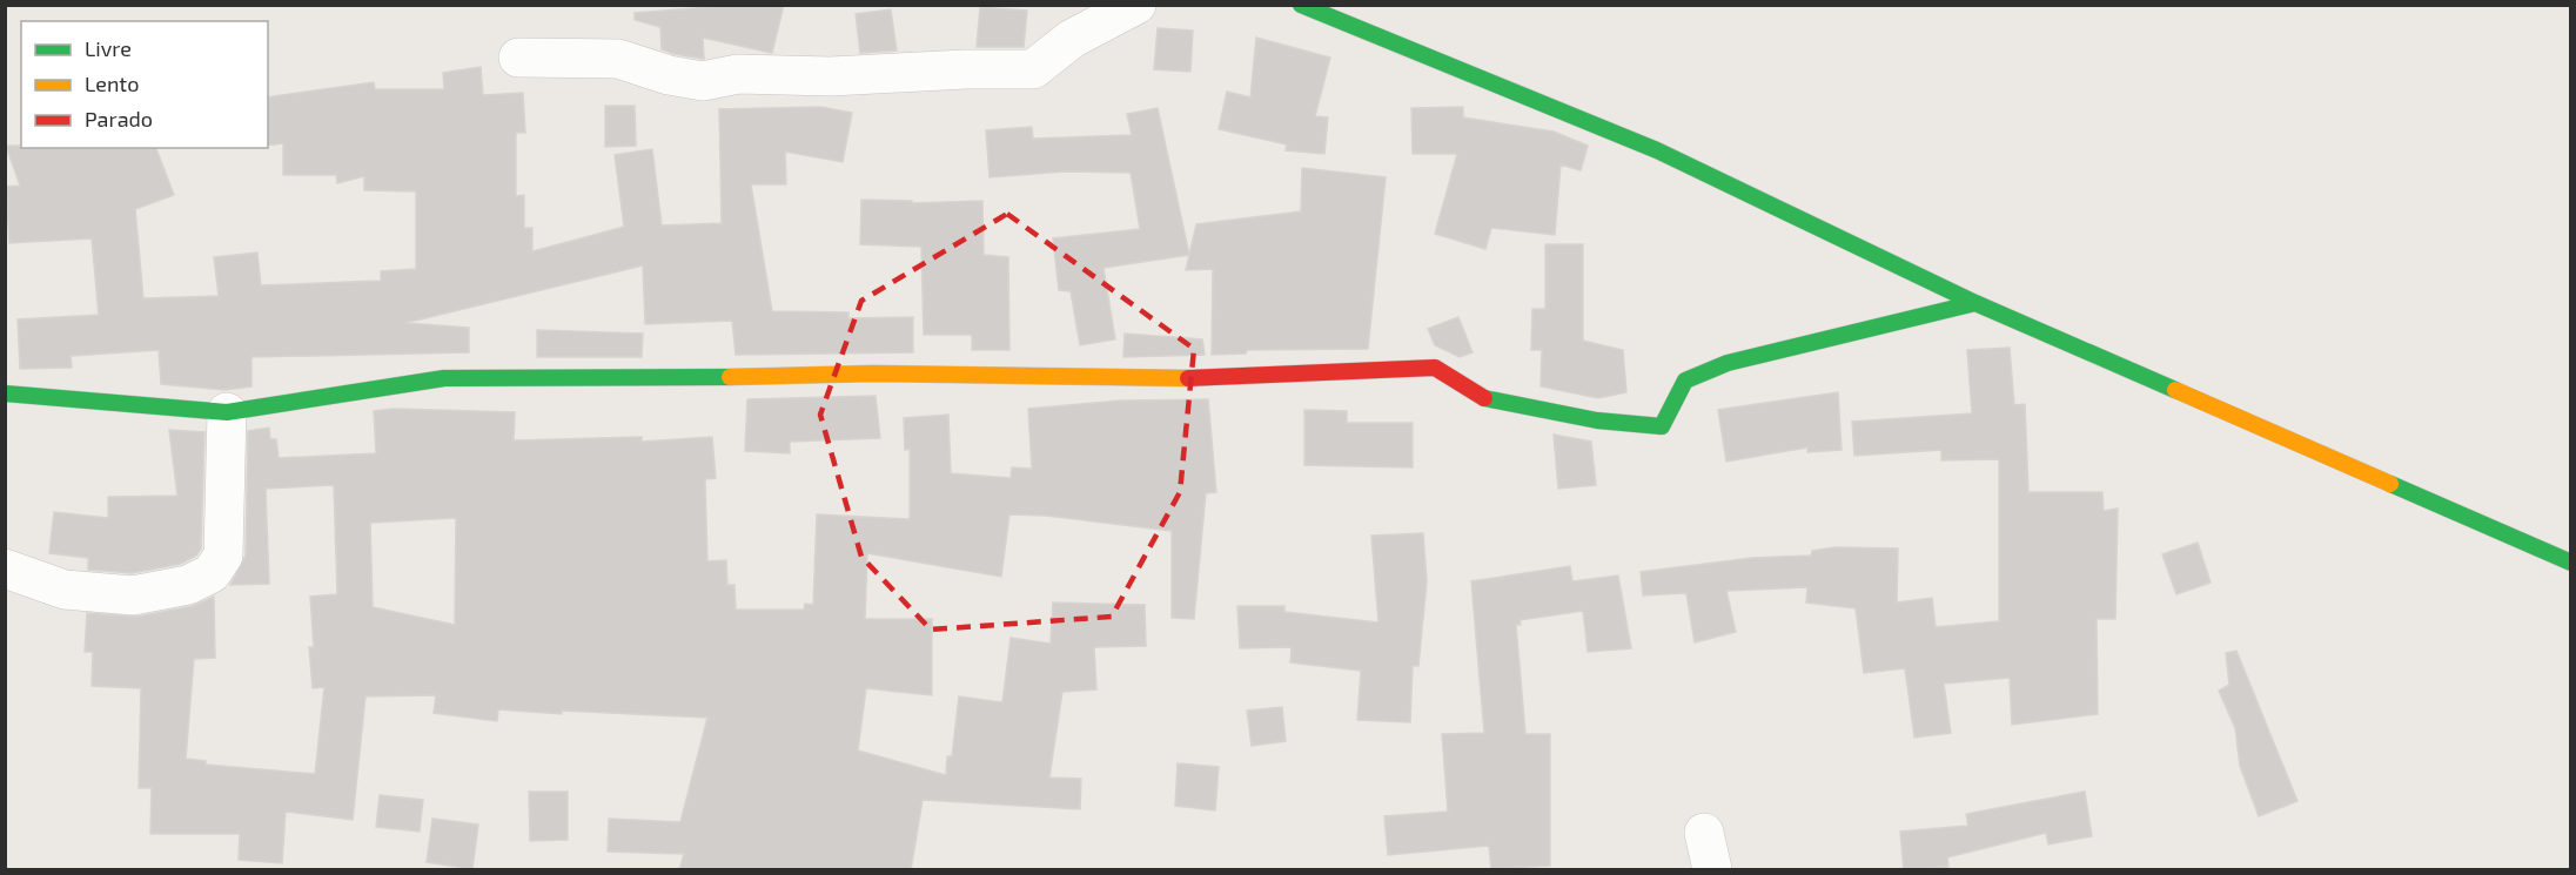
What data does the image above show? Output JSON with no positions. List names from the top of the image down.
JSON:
{
  "legend": ["Livre", "Lento", "Parado"]
}
